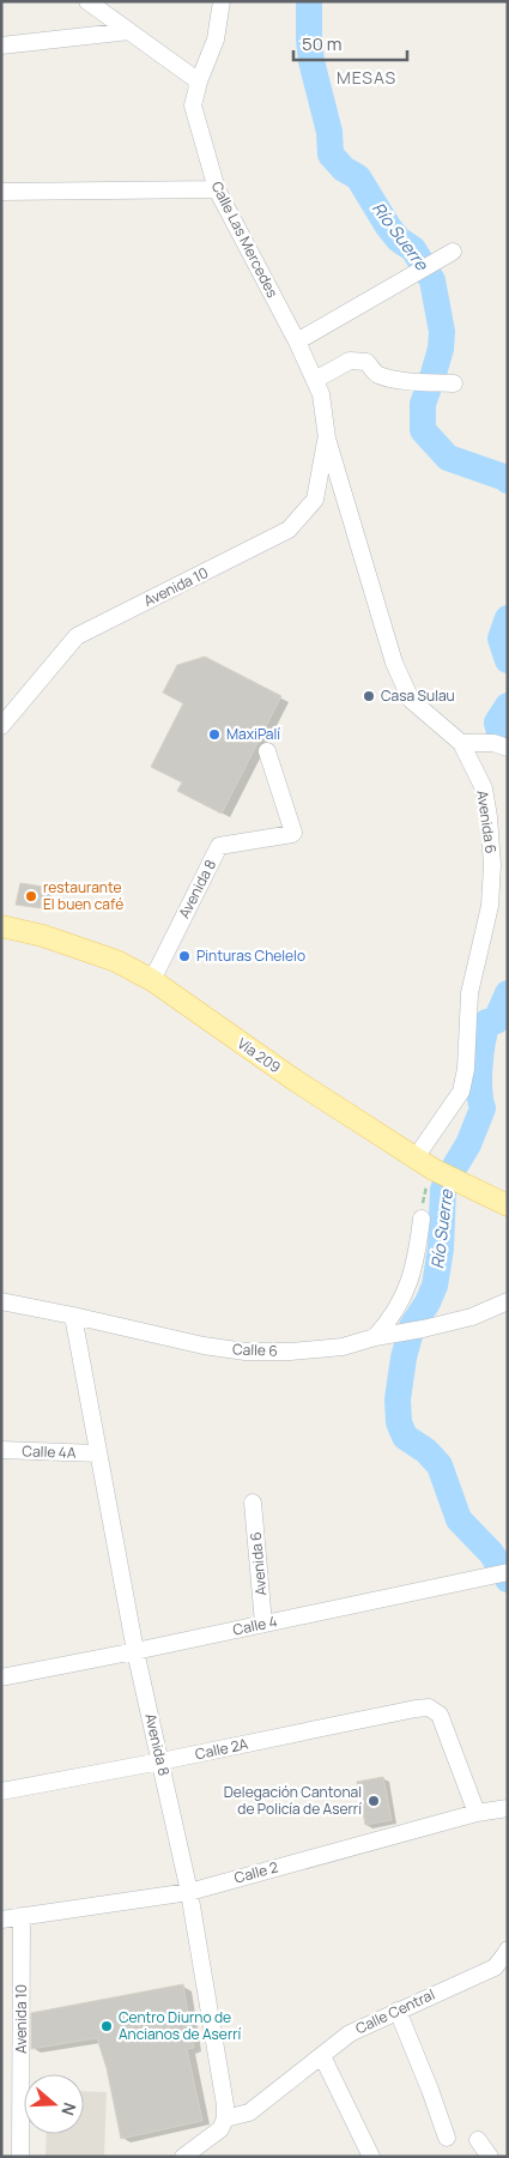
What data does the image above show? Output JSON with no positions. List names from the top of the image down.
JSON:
{
  "streets": {
    "main road": ["Vía 209"],
    "street": [
      "Calle Las Mercedes",
      "Avenida 10",
      "Avenida 6",
      "Avenida 8",
      "Calle 6",
      "Calle 4A",
      "Calle 4",
      "Calle 2A",
      "Calle 2",
      "Calle Central"
    ]
  },
  "crossings": [
    ["Calle Las Mercedes", "Avenida 10"],
    ["Calle Las Mercedes", "Avenida 6"],
    ["Avenida 10", "Avenida 6"],
    ["Avenida 10", "Calle 2"],
    ["Avenida 6", "Vía 209"],
    ["Avenida 6", "Calle 4"],
    ["Avenida 8", "Vía 209"],
    ["Avenida 8", "Calle 6"],
    ["Avenida 8", "Calle 4A"],
    ["Avenida 8", "Calle 4"],
    ["Avenida 8", "Calle 2A"],
    ["Avenida 8", "Calle 2"],
    ["Avenida 8", "Calle Central"],
    ["Calle 2A", "Calle 2"]
  ],
  "districts": ["MESAS"],
  "water": ["Río Suerre"],
  "places": [
    "Casa Sulau",
    "MaxiPalí",
    "restaurante El buen café",
    "Pinturas Chelelo",
    "Delegación Cantonal de Policía de Aserrí",
    "Centro Diurno de Ancianos de Aserrí"
  ],
  "scale_bar": "50 m",
  "north": "right"
}
